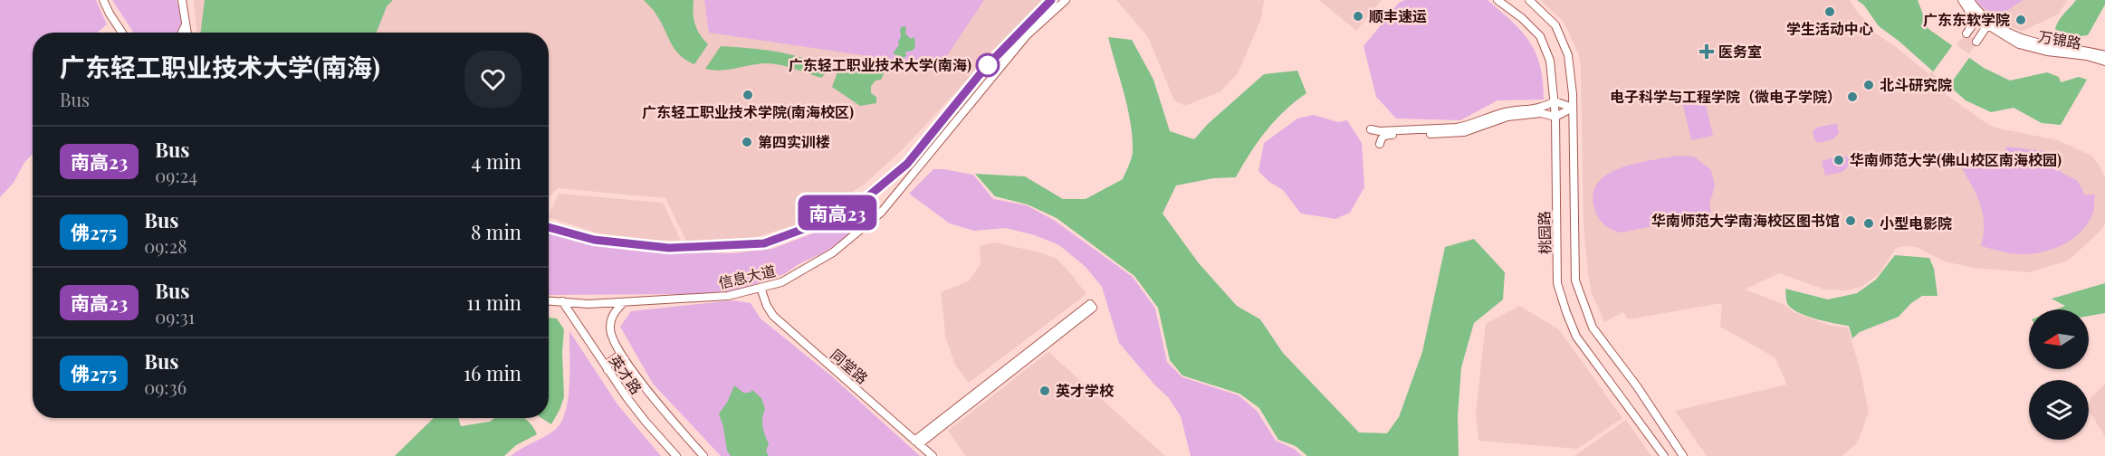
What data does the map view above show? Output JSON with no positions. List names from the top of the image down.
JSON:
{
  "streets": {
    "main road": [
      "万锦路",
      "桃园路",
      "信息大道",
      "同堂路",
      "英才路"
    ]
  },
  "crossings": [
    ["信息大道", "同堂路"],
    ["信息大道", "英才路"]
  ],
  "places": {
    "other": [
      "学生活动中心",
      "顺丰速运",
      "广东东软学院",
      "广东轻工职业技术大学(南海)",
      "北斗研究院",
      "广东轻工职业技术学院(南海校区)",
      "电子科学与工程学院（微电子学院）",
      "第四实训楼",
      "华南师范大学(佛山校区南海校园)",
      "华南师范大学南海校区图书馆",
      "小型电影院",
      "英才学校"
    ],
    "health": ["医务室"]
  },
  "lines": ["bus line 南高23"],
  "north": "left",
  "page": {
    "on_map": "南高23",
    "heading": ["广东轻工职业技术大学(南海)", "Bus"],
    "list": [
      {
        "mark": "南高23",
        "name": "Bus",
        "note": "09:24",
        "value": "4 min"
      },
      {
        "mark": "佛275",
        "name": "Bus",
        "note": "09:28",
        "value": "8 min"
      },
      {
        "mark": "南高23",
        "name": "Bus",
        "note": "09:31",
        "value": "11 min"
      },
      {
        "mark": "佛275",
        "name": "Bus",
        "note": "09:36",
        "value": "16 min"
      }
    ]
  }
}
